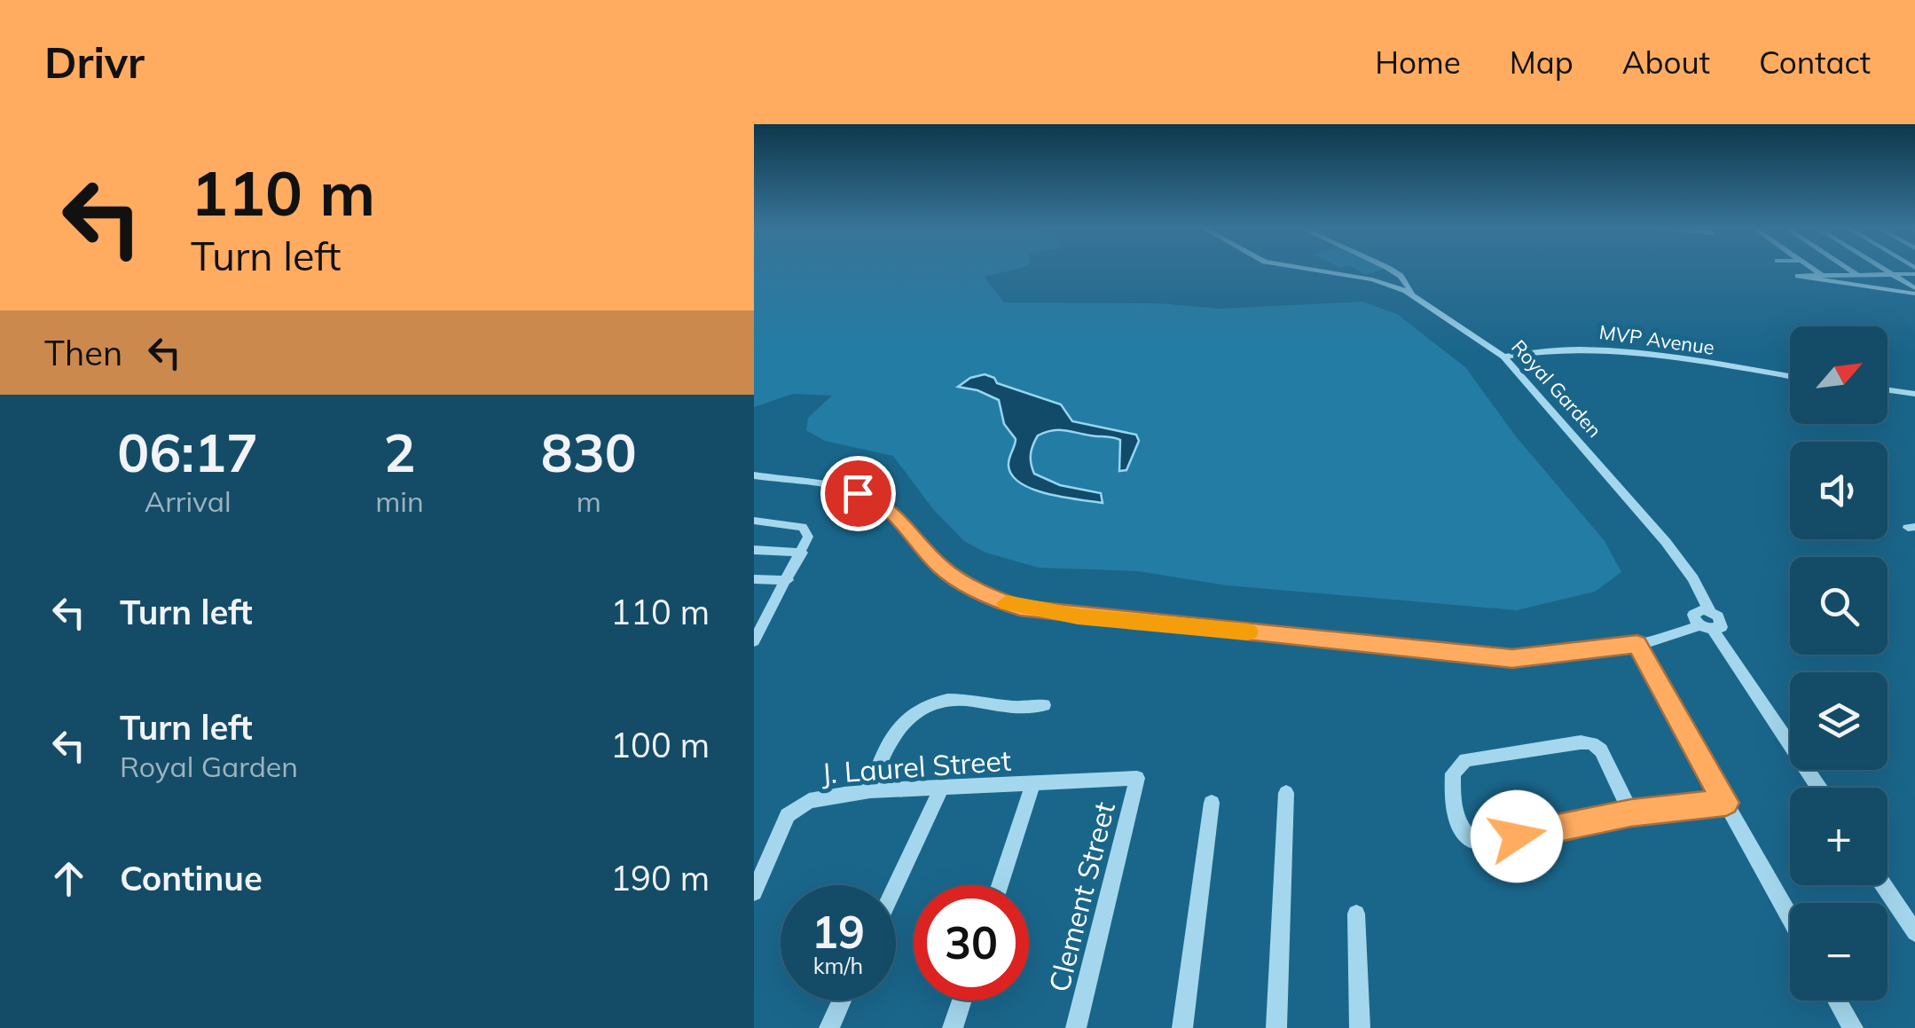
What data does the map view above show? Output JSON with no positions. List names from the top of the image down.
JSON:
{
  "streets": {
    "street": [
      "MVP Avenue",
      "Royal Garden",
      "J. Laurel Street",
      "Clement Street"
    ]
  },
  "crossings": [
    ["MVP Avenue", "Royal Garden"],
    ["J. Laurel Street", "Clement Street"]
  ],
  "north": "top right",
  "page": {
    "header": "Drivr",
    "nav": [
      "Home",
      "Map",
      "About",
      "Contact"
    ],
    "turn": ["110 m", "Turn left"],
    "then": "Then",
    "map_buttons": ["+", "−"],
    "eta": [
      "06:17",
      "Arrival",
      "2",
      "min",
      "830",
      "m"
    ],
    "list": [
      {
        "name": "Turn left",
        "value": "110 m"
      },
      {
        "name": "Turn left",
        "note": "Royal Garden",
        "value": "100 m"
      },
      {
        "name": "Continue",
        "value": "190 m"
      }
    ],
    "speed": "19 km/h",
    "limit": "30"
  }
}
